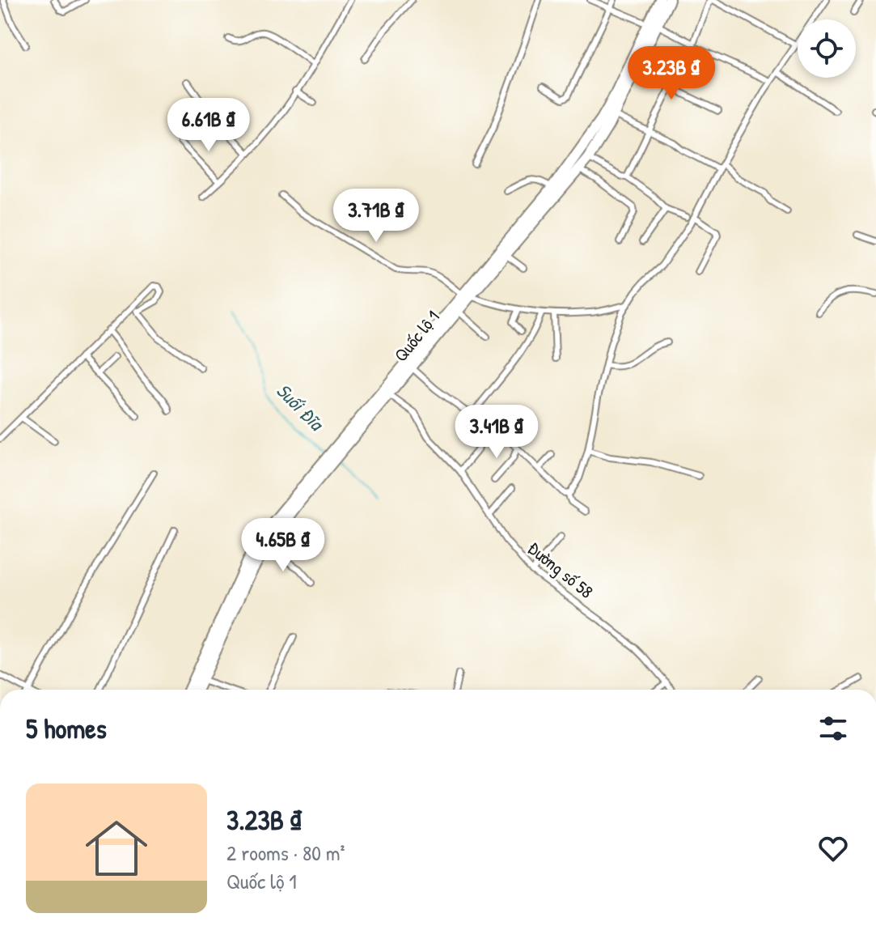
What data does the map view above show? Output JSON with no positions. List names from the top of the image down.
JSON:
{
  "streets": {
    "highway": ["Quốc lộ 1"],
    "street": ["Đường số 58"]
  },
  "crossings": [
    ["Quốc lộ 1", "Đường số 58"]
  ],
  "water": ["Suối Đĩa"],
  "page": {
    "price": [
      "3.23B ₫",
      "6.61B ₫",
      "3.71B ₫",
      "3.41B ₫",
      "4.65B ₫"
    ],
    "heading": "5 homes",
    "list": [
      {
        "name": "3.23B ₫",
        "note": "2 rooms · 80 m² · Quốc lộ 1"
      }
    ]
  }
}
